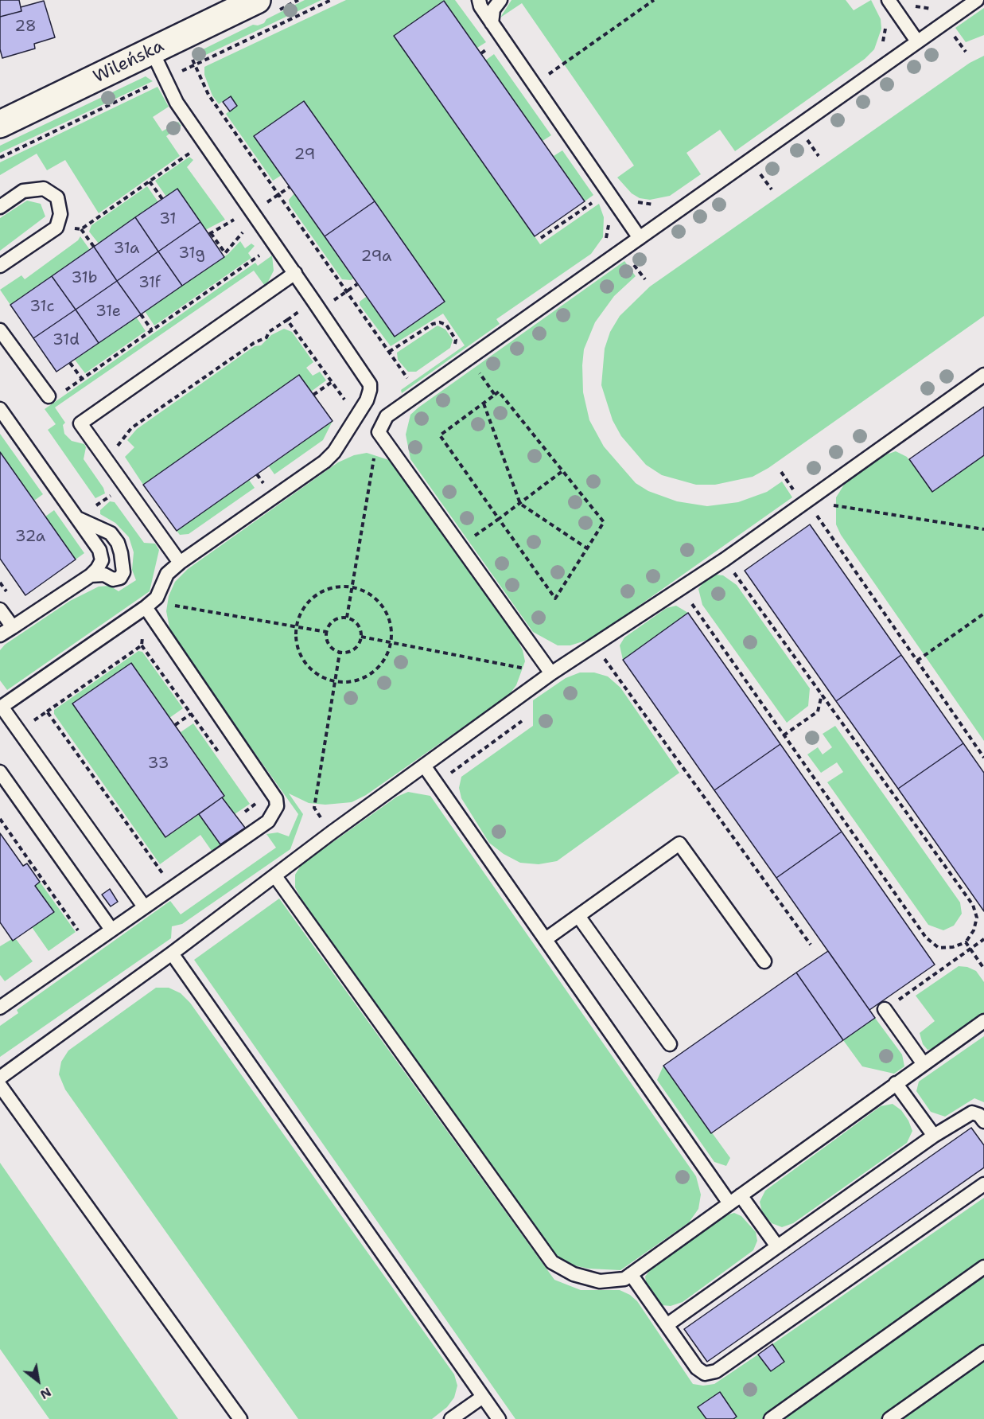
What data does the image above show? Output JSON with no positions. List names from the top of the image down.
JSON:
{
  "streets": {
    "street": ["Wileńska"]
  },
  "house_numbers": [
    "28",
    "29",
    "31",
    "31a",
    "31g",
    "29a",
    "31b",
    "31f",
    "31c",
    "31e",
    "31d",
    "32a",
    "33"
  ],
  "north": "bottom right"
}
